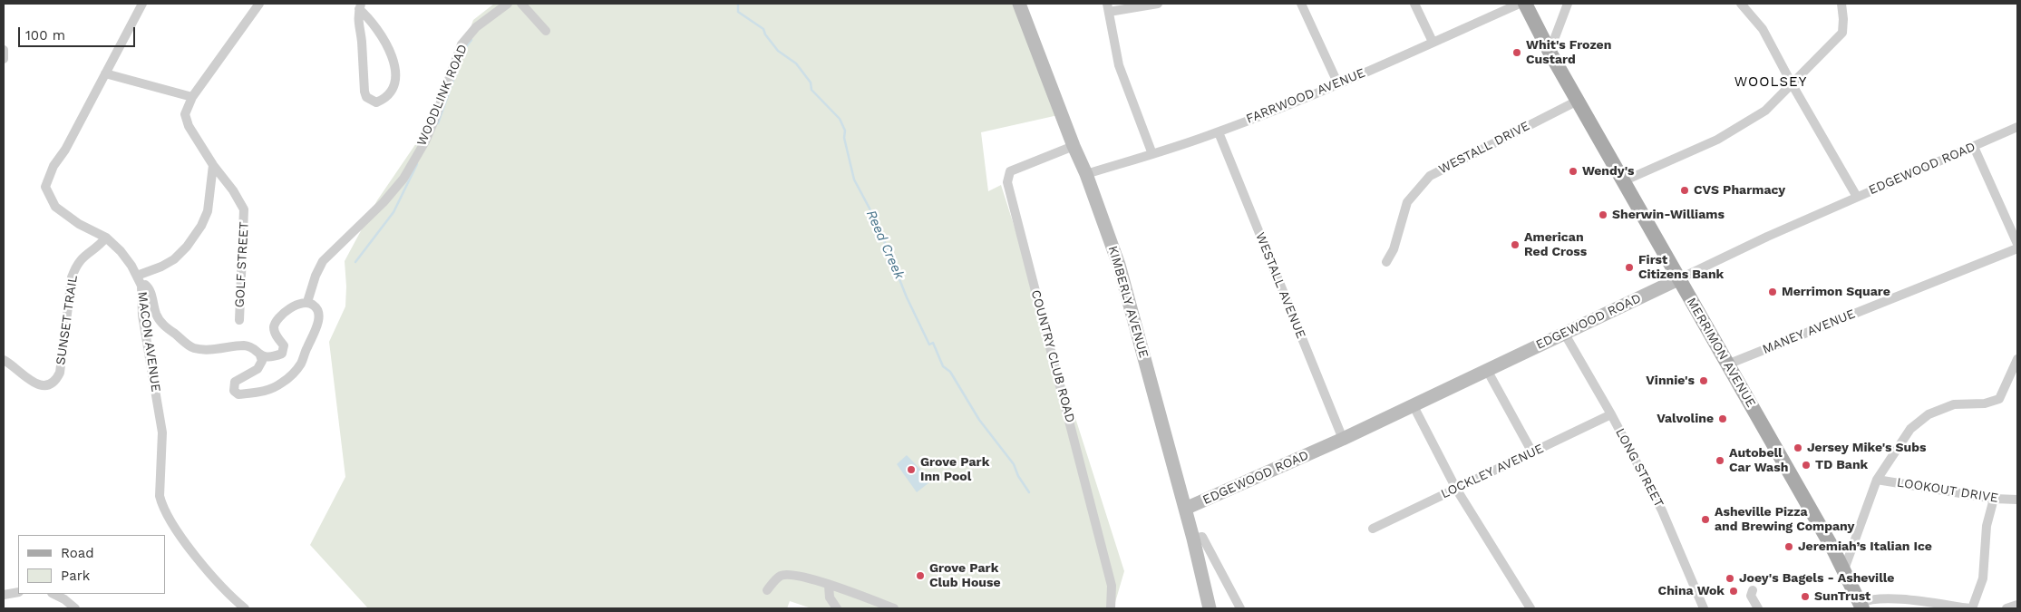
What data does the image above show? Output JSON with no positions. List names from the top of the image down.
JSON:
{
  "streets": {
    "main road": ["MERRIMON AVENUE"],
    "street": [
      "WOODLINK ROAD",
      "FARRWOOD AVENUE",
      "WESTALL DRIVE",
      "EDGEWOOD ROAD",
      "GOLF STREET",
      "WESTALL AVENUE",
      "KIMBERLY AVENUE",
      "SUNSET TRAIL",
      "MANEY AVENUE",
      "MACON AVENUE",
      "COUNTRY CLUB ROAD",
      "LONG STREET",
      "LOCKLEY AVENUE",
      "LOOKOUT DRIVE"
    ]
  },
  "crossings": [
    ["FARRWOOD AVENUE", "WESTALL AVENUE"],
    ["FARRWOOD AVENUE", "KIMBERLY AVENUE"],
    ["WESTALL DRIVE", "MERRIMON AVENUE"],
    ["EDGEWOOD ROAD", "WESTALL AVENUE"],
    ["EDGEWOOD ROAD", "KIMBERLY AVENUE"],
    ["EDGEWOOD ROAD", "MERRIMON AVENUE"],
    ["EDGEWOOD ROAD", "LONG STREET"],
    ["KIMBERLY AVENUE", "COUNTRY CLUB ROAD"],
    ["SUNSET TRAIL", "MACON AVENUE"],
    ["MANEY AVENUE", "MERRIMON AVENUE"],
    ["LONG STREET", "LOCKLEY AVENUE"]
  ],
  "districts": ["WOOLSEY"],
  "water": ["Reed Creek"],
  "places": [
    "Whit's Frozen Custard",
    "Wendy's",
    "CVS Pharmacy",
    "Sherwin-Williams",
    "American Red Cross",
    "First Citizens Bank",
    "Merrimon Square",
    "Vinnie's",
    "Valvoline",
    "Jersey Mike's Subs",
    "Autobell Car Wash",
    "TD Bank",
    "Grove Park Inn Pool",
    "Asheville Pizza and Brewing Company",
    "Jeremiah’s Italian Ice",
    "Grove Park Club House",
    "Joey's Bagels - Asheville",
    "China Wok",
    "SunTrust"
  ],
  "legend": ["Road", "Park"],
  "scale_bar": "100 m"
}
